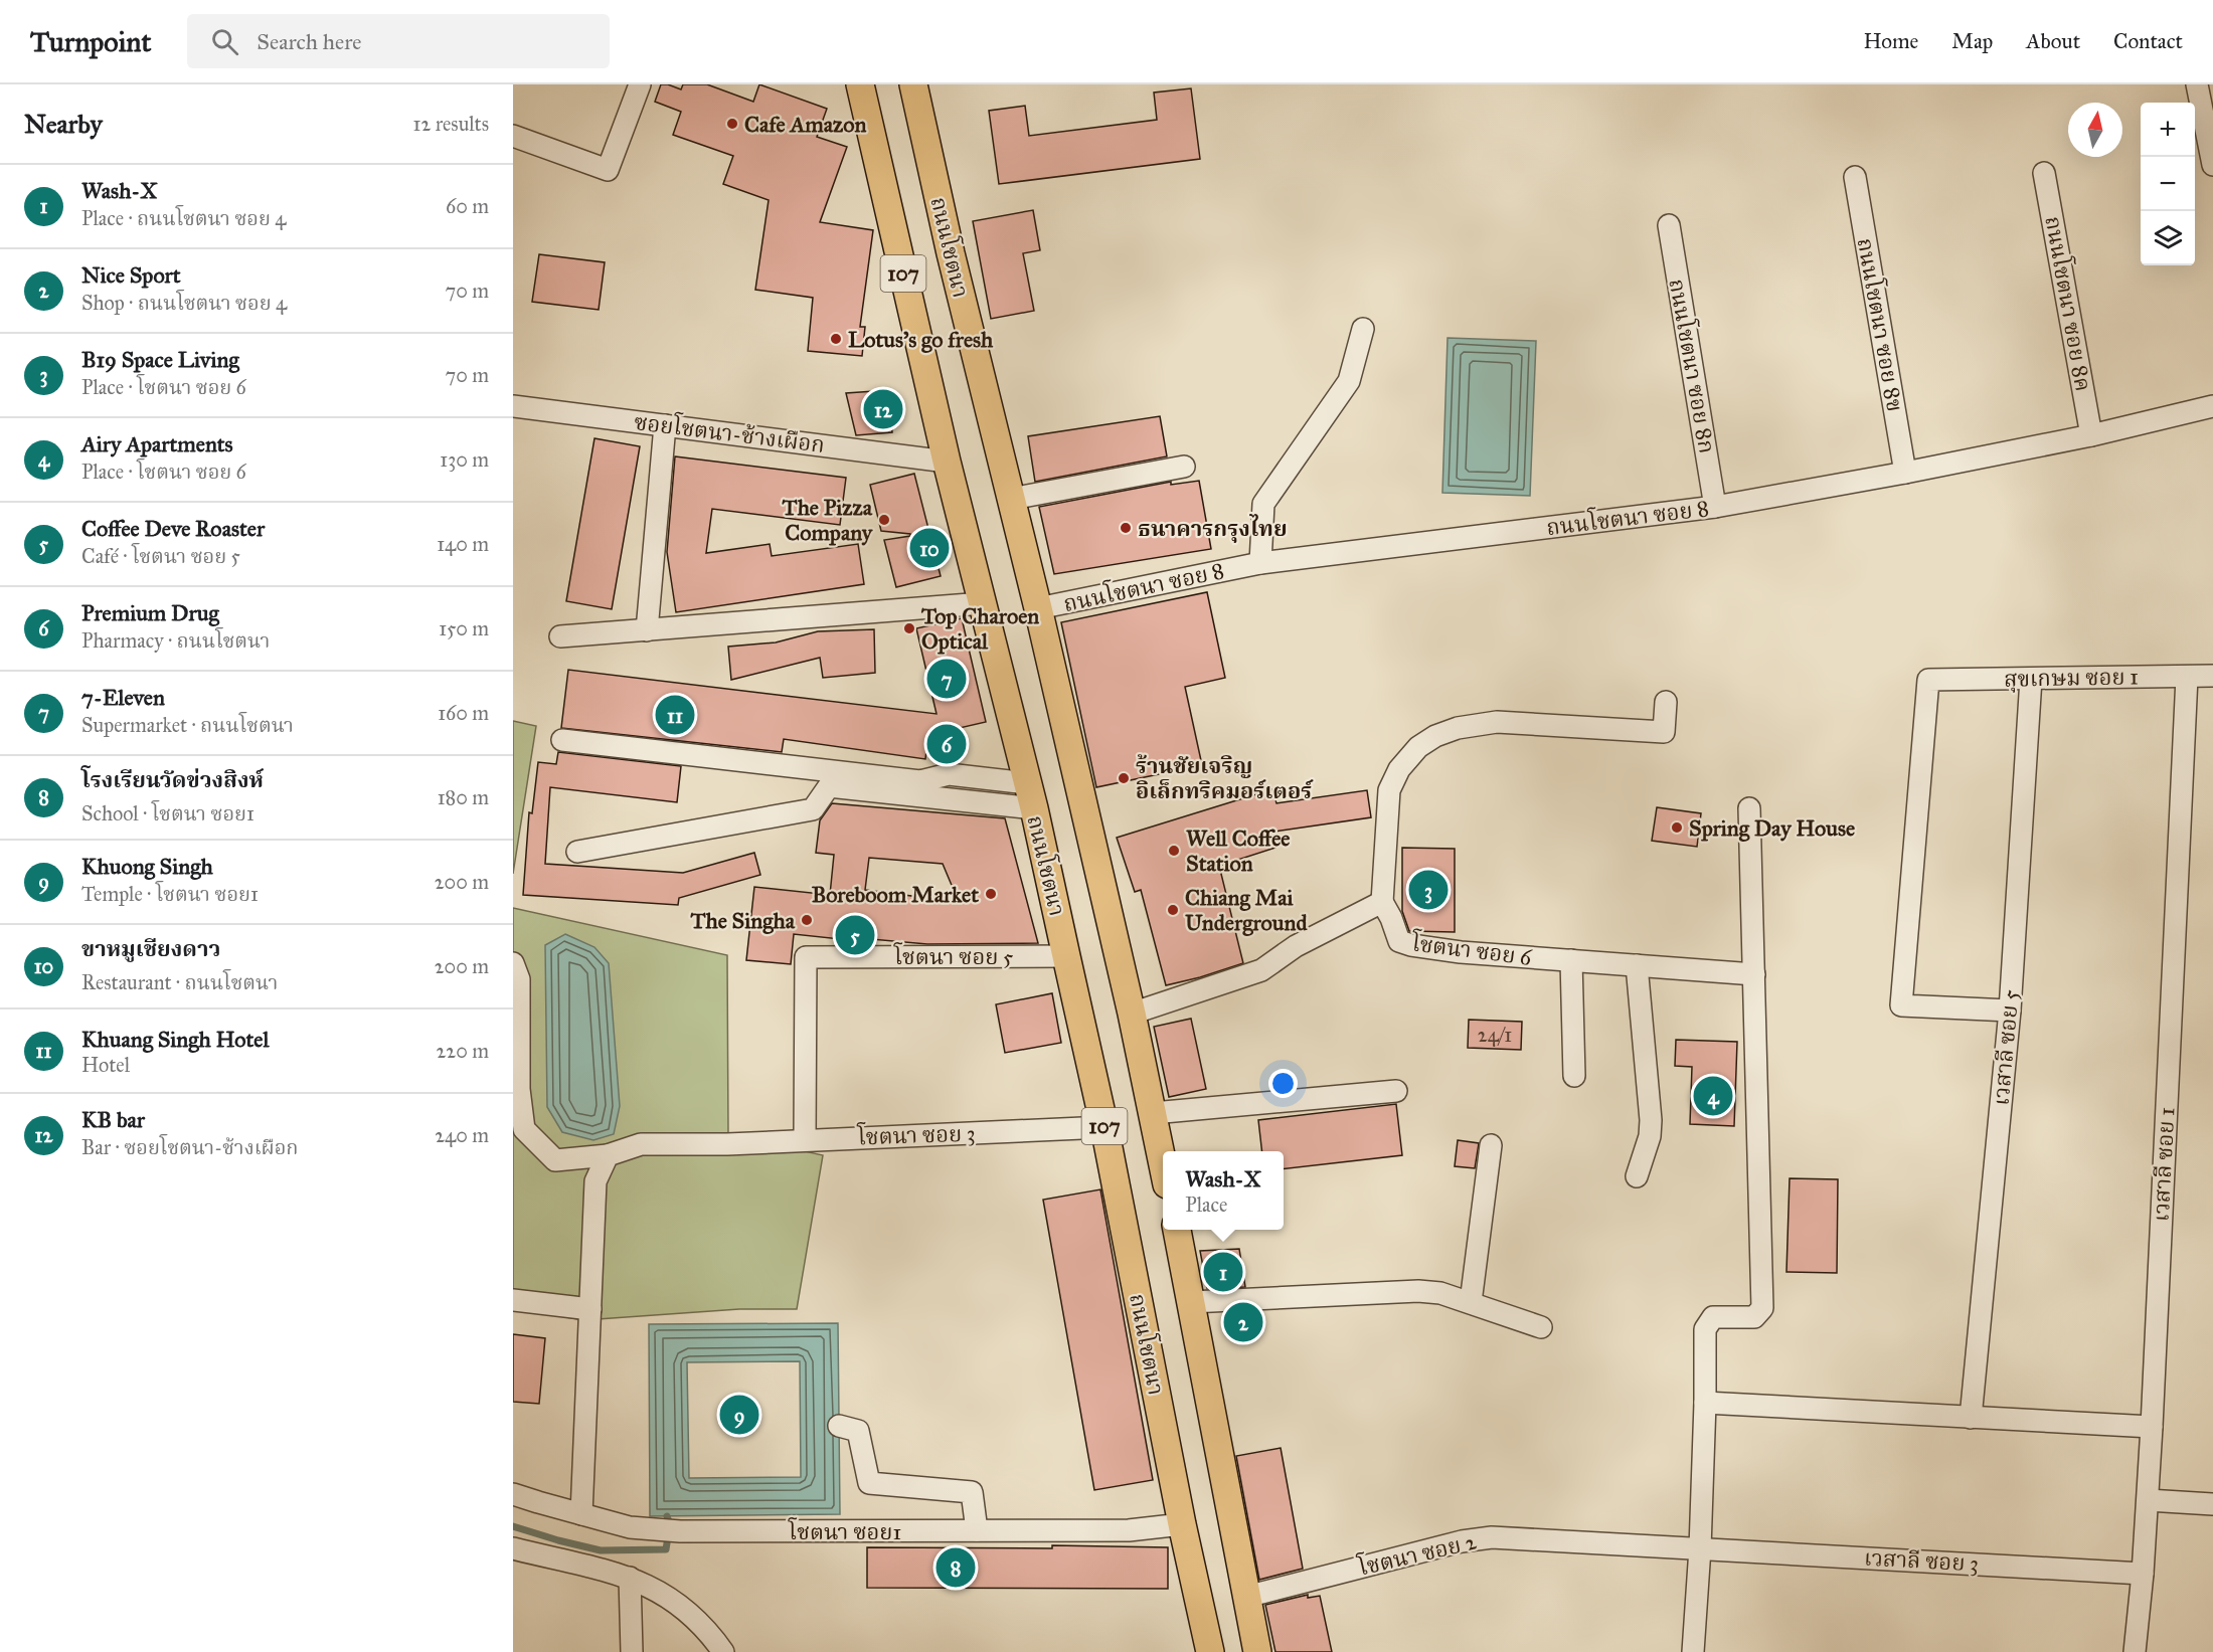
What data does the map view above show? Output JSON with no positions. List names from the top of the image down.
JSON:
{
  "streets": {
    "main road": ["ถนนโชตนา", "107"],
    "street": [
      "ถนนโชตนา ซอย 8ค",
      "ถนนโชตนา ซอย 8ข",
      "ถนนโชตนา ซอย 8ก",
      "ซอยโชตนา-ช้างเผือก",
      "ถนนโชตนา ซอย 8",
      "สุขเกษม ซอย 1",
      "โชตนา ซอย 6",
      "โชตนา ซอย 5",
      "เวสาลี ซอย 5",
      "โชตนา ซอย 3",
      "เวสาลี ซอย 1",
      "โชตนา ซอย1",
      "โชตนา ซอย 2",
      "เวสาลี ซอย 3"
    ]
  },
  "crossings": [
    ["ถนนโชตนา", "ซอยโชตนา-ช้างเผือก"],
    ["ถนนโชตนา", "ถนนโชตนา ซอย 8"],
    ["ถนนโชตนา", "โชตนา ซอย 5"],
    ["ถนนโชตนา", "โชตนา ซอย 3"],
    ["ถนนโชตนา", "โชตนา ซอย1"],
    ["ถนนโชตนา ซอย 8ค", "ถนนโชตนา ซอย 8"],
    ["ถนนโชตนา ซอย 8ข", "ถนนโชตนา ซอย 8"],
    ["ถนนโชตนา ซอย 8ก", "ถนนโชตนา ซอย 8"],
    ["สุขเกษม ซอย 1", "เวสาลี ซอย 5"],
    ["สุขเกษม ซอย 1", "เวสาลี ซอย 1"],
    ["โชตนา ซอย 5", "โชตนา ซอย 3"],
    ["เวสาลี ซอย 1", "เวสาลี ซอย 3"],
    ["โชตนา ซอย 2", "เวสาลี ซอย 3"]
  ],
  "places": [
    "Cafe Amazon",
    "Lotus's go fresh",
    "The Pizza Company",
    "ธนาคารกรุงไทย",
    "Top Charoen Optical",
    "ร้านชัยเจริญ อิเล็กทริคมอร์เตอร์",
    "Spring Day House",
    "Well Coffee Station",
    "Boreboom Market",
    "Chiang Mai Underground",
    "The Singha"
  ],
  "house_numbers": ["24/1"],
  "north": "top",
  "page": {
    "header": "Turnpoint",
    "search": "Search here",
    "nav": [
      "Home",
      "Map",
      "About",
      "Contact"
    ],
    "heading": ["Nearby", "12 results"],
    "map_buttons": ["+", "−"],
    "list": [
      {
        "mark": "1",
        "name": "Wash-X",
        "note": "Place · ถนนโชตนา ซอย 4",
        "value": "60 m"
      },
      {
        "mark": "2",
        "name": "Nice Sport",
        "note": "Shop · ถนนโชตนา ซอย 4",
        "value": "70 m"
      },
      {
        "mark": "3",
        "name": "B19 Space Living",
        "note": "Place · โชตนา ซอย 6",
        "value": "70 m"
      },
      {
        "mark": "4",
        "name": "Airy Apartments",
        "note": "Place · โชตนา ซอย 6",
        "value": "130 m"
      },
      {
        "mark": "5",
        "name": "Coffee Deve Roaster",
        "note": "Café · โชตนา ซอย 5",
        "value": "140 m"
      },
      {
        "mark": "6",
        "name": "Premium Drug",
        "note": "Pharmacy · ถนนโชตนา",
        "value": "150 m"
      },
      {
        "mark": "7",
        "name": "7-Eleven",
        "note": "Supermarket · ถนนโชตนา",
        "value": "160 m"
      },
      {
        "mark": "8",
        "name": "โรงเรียนวัดข่วงสิงห์",
        "note": "School · โชตนา ซอย1",
        "value": "180 m"
      },
      {
        "mark": "9",
        "name": "Khuong Singh",
        "note": "Temple · โชตนา ซอย1",
        "value": "200 m"
      },
      {
        "mark": "10",
        "name": "ขาหมูเชียงดาว",
        "note": "Restaurant · ถนนโชตนา",
        "value": "200 m"
      },
      {
        "mark": "11",
        "name": "Khuang Singh Hotel",
        "note": "Hotel",
        "value": "220 m"
      },
      {
        "mark": "12",
        "name": "KB bar",
        "note": "Bar · ซอยโชตนา-ช้างเผือก",
        "value": "240 m"
      }
    ],
    "pins": [
      "12",
      "10",
      "7",
      "11",
      "6",
      "3",
      "5",
      "4",
      "1",
      "2",
      "9",
      "8"
    ],
    "popup": ["Wash-X", "Place"]
  }
}
